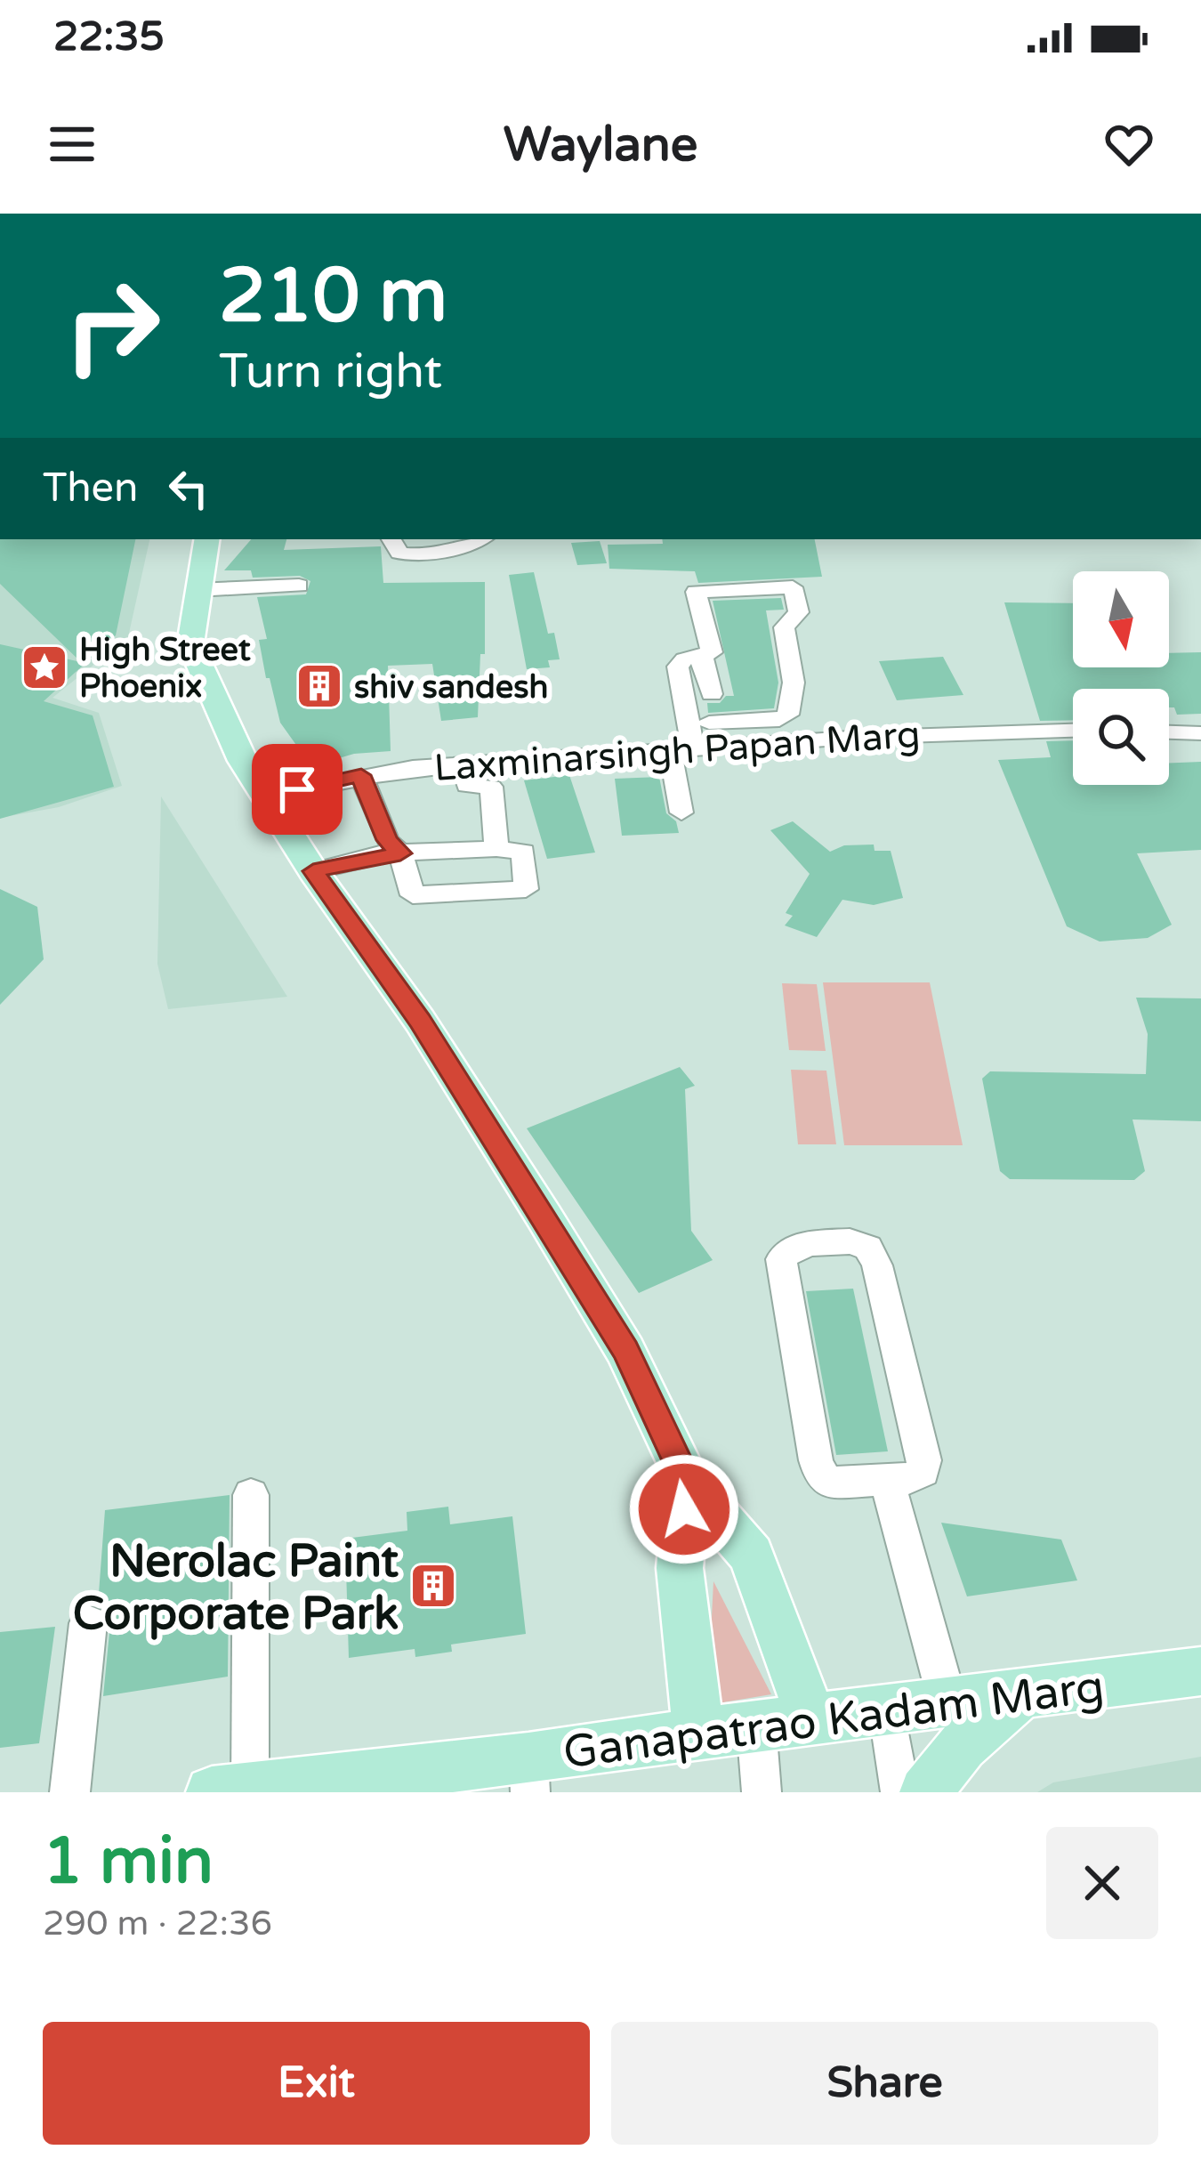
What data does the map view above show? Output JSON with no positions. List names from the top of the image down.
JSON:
{
  "streets": {
    "main road": ["Ganapatrao Kadam Marg"],
    "street": ["Laxminarsingh Papan Marg"]
  },
  "places": {
    "place": ["High Street Phoenix"],
    "building": ["shiv sandesh", "Nerolac Paint Corporate Park"]
  },
  "north": "bottom",
  "page": {
    "status": "22:35",
    "header": "Waylane",
    "turn": ["210 m", "Turn right"],
    "then": "Then",
    "heading": ["1 min", "290 m · 22:36"],
    "buttons": ["Exit", "Share"]
  }
}
